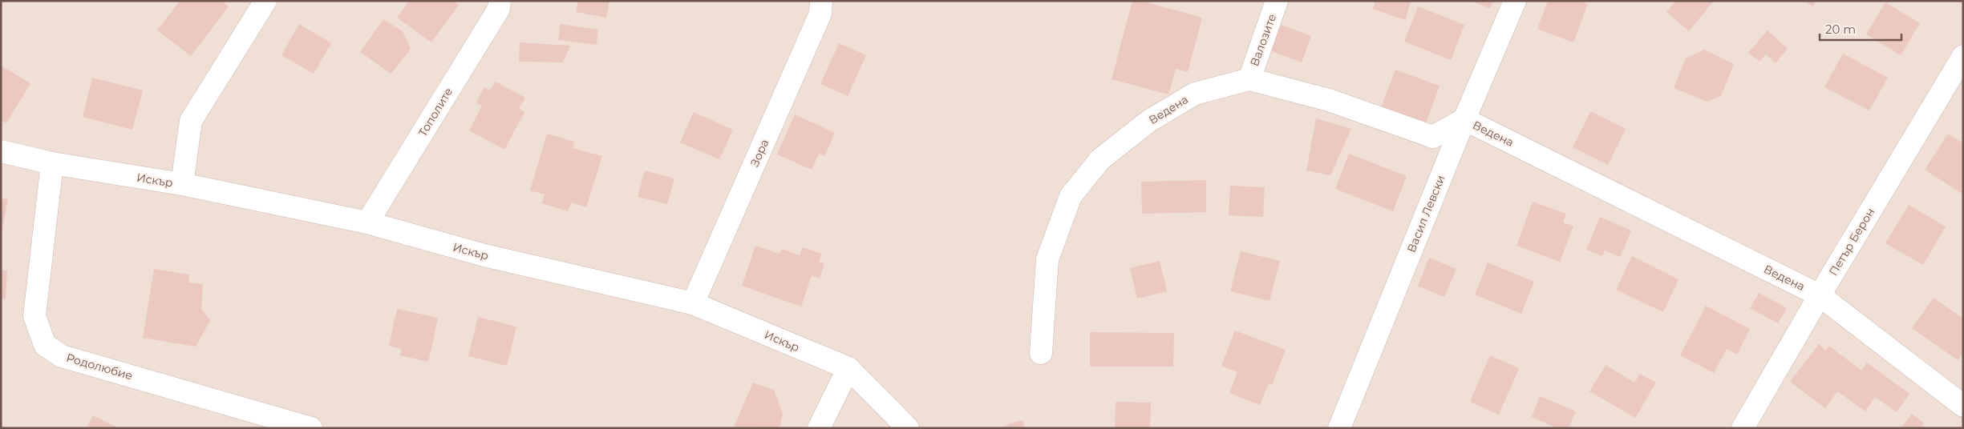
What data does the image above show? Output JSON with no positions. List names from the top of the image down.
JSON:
{
  "streets": {
    "street": [
      "Валозите",
      "Ведена",
      "Тополите",
      "Зора",
      "Искър",
      "Васил Левски",
      "Петър Берон",
      "Родолюбие"
    ]
  },
  "crossings": [
    ["Валозите", "Ведена"],
    ["Ведена", "Васил Левски"],
    ["Ведена", "Петър Берон"],
    ["Тополите", "Искър"],
    ["Зора", "Искър"],
    ["Искър", "Родолюбие"]
  ],
  "scale_bar": "20 m"
}
